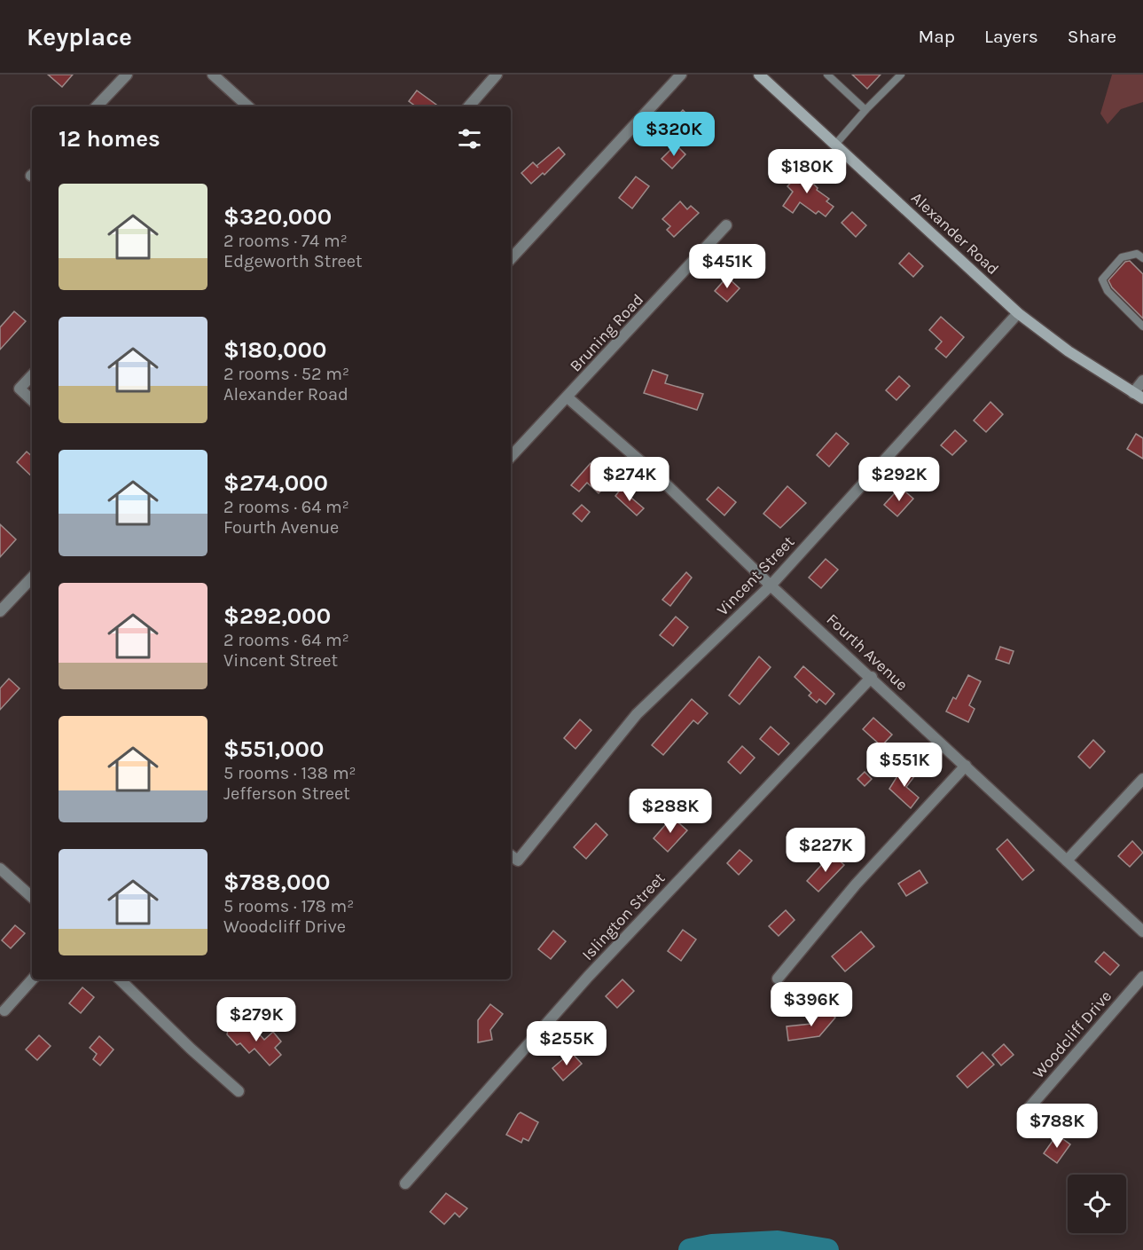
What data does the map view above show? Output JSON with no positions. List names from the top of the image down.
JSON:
{
  "streets": {
    "street": [
      "Alexander Road",
      "Bruning Road",
      "Vincent Street",
      "Fourth Avenue",
      "Islington Street",
      "Woodcliff Drive"
    ]
  },
  "crossings": [
    ["Alexander Road", "Vincent Street"],
    ["Bruning Road", "Fourth Avenue"],
    ["Vincent Street", "Fourth Avenue"],
    ["Fourth Avenue", "Islington Street"]
  ],
  "page": {
    "header": "Keyplace",
    "nav": ["Map", "Layers", "Share"],
    "heading": "12 homes",
    "price": [
      "$320K",
      "$180K",
      "$451K",
      "$274K",
      "$292K",
      "$551K",
      "$288K",
      "$227K",
      "$396K",
      "$279K",
      "$255K",
      "$788K"
    ],
    "list": [
      {
        "name": "$320,000",
        "note": "2 rooms · 74 m² · Edgeworth Street"
      },
      {
        "name": "$180,000",
        "note": "2 rooms · 52 m² · Alexander Road"
      },
      {
        "name": "$274,000",
        "note": "2 rooms · 64 m² · Fourth Avenue"
      },
      {
        "name": "$292,000",
        "note": "2 rooms · 64 m² · Vincent Street"
      },
      {
        "name": "$551,000",
        "note": "5 rooms · 138 m² · Jefferson Street"
      },
      {
        "name": "$788,000",
        "note": "5 rooms · 178 m² · Woodcliff Drive"
      }
    ]
  }
}
